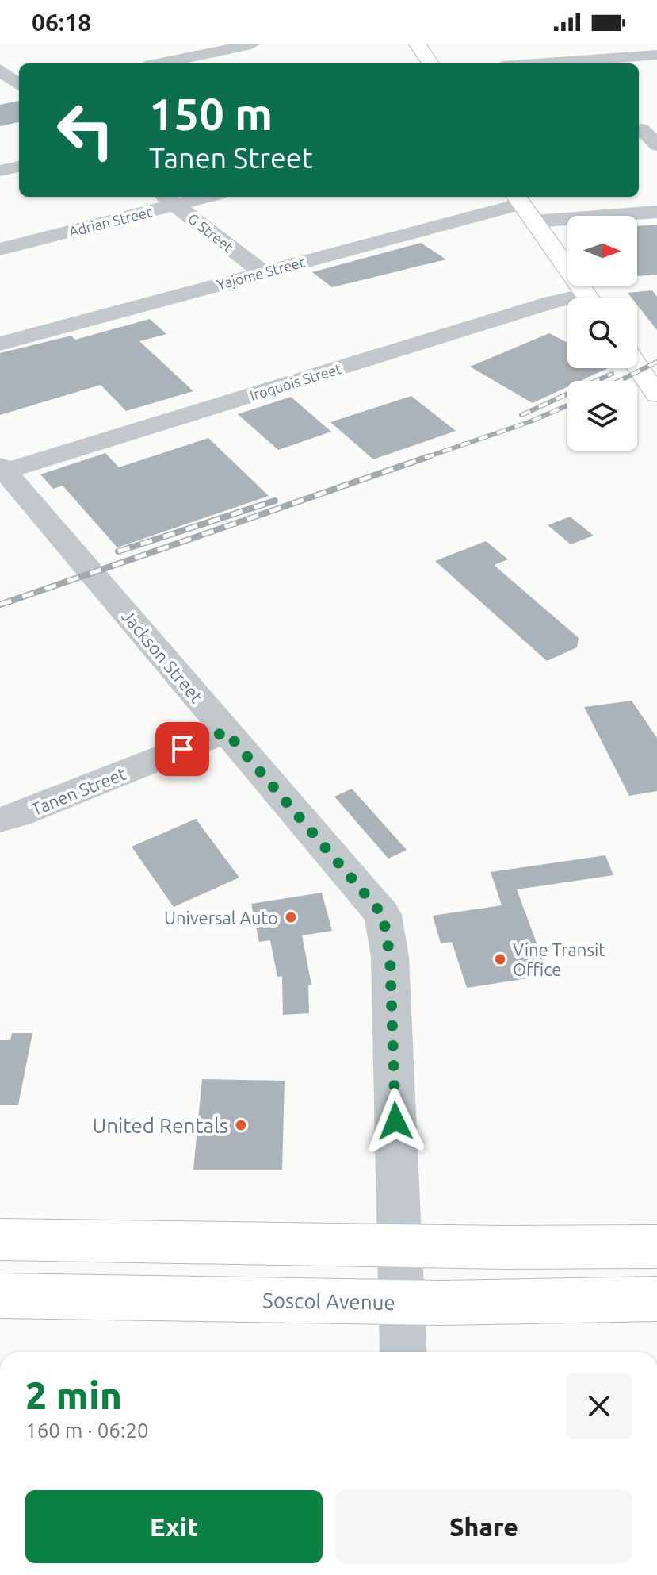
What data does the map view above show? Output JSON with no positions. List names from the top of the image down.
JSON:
{
  "streets": {
    "main road": ["Soscol Avenue"],
    "street": [
      "Adrian Street",
      "G Street",
      "Yajome Street",
      "Iroquois Street",
      "Jackson Street",
      "Tanen Street"
    ]
  },
  "crossings": [
    ["Adrian Street", "G Street"],
    ["G Street", "Yajome Street"],
    ["Iroquois Street", "Jackson Street"],
    ["Jackson Street", "Tanen Street"],
    ["Jackson Street", "Soscol Avenue"]
  ],
  "places": ["Universal Auto", "Vine Transit Office", "United Rentals"],
  "north": "right",
  "page": {
    "status": "06:18",
    "turn": ["150 m", "Tanen Street"],
    "heading": ["2 min", "160 m · 06:20"],
    "buttons": ["Exit", "Share"]
  }
}
